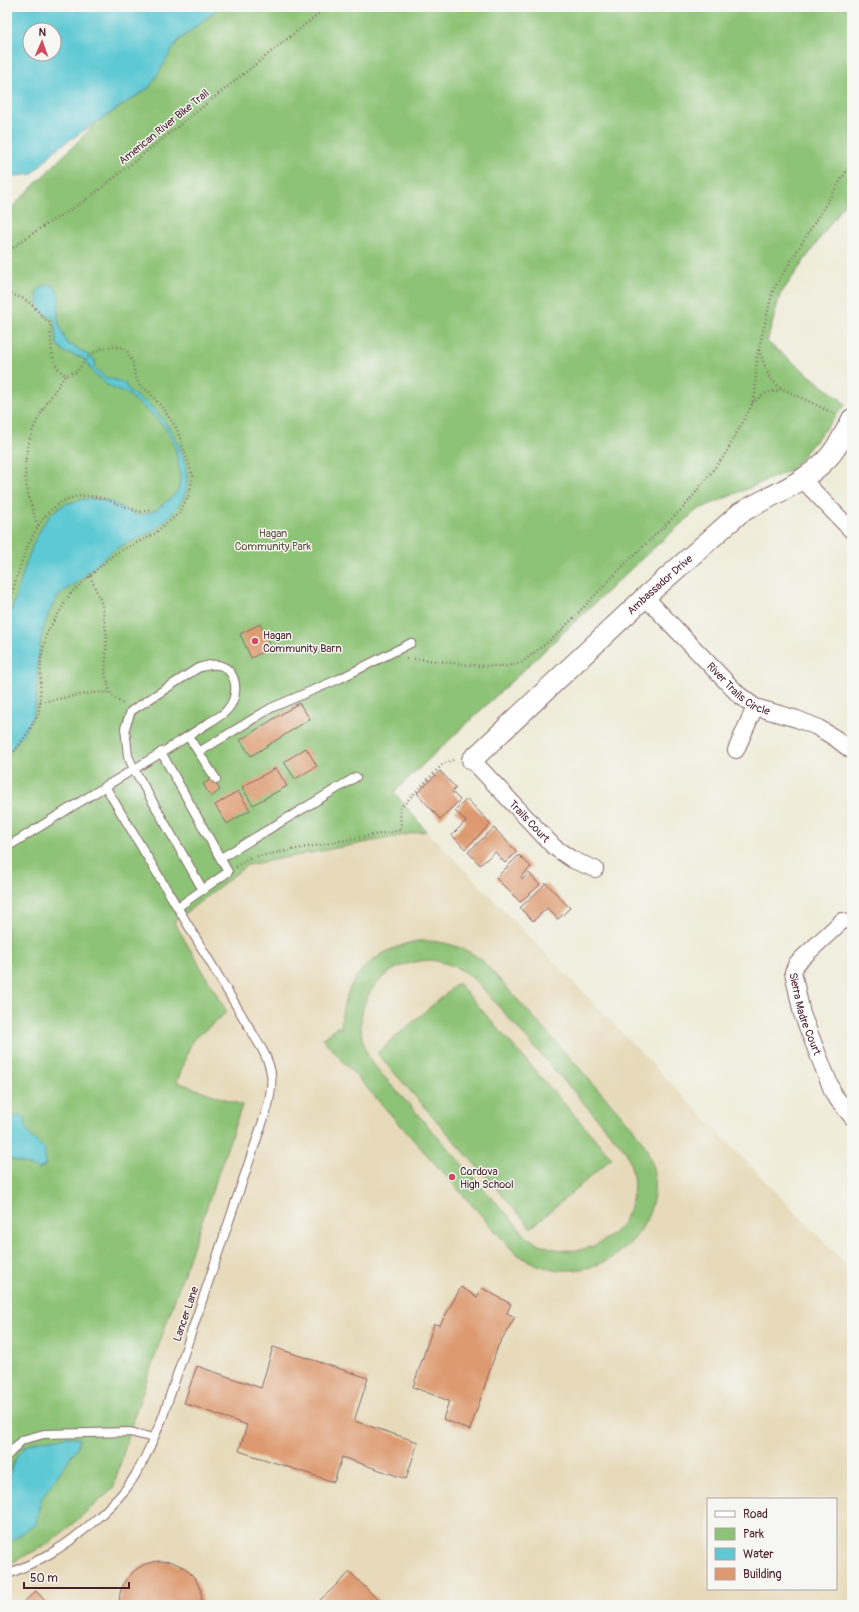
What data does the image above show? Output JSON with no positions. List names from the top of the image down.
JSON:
{
  "streets": {
    "street": [
      "Ambassador Drive",
      "River Trails Circle",
      "Trails Court",
      "Sierra Madre Court"
    ],
    "lane": ["Lancer Lane"],
    "path": ["American River Bike Trail"]
  },
  "crossings": [
    ["Ambassador Drive", "River Trails Circle"],
    ["Ambassador Drive", "Trails Court"]
  ],
  "parks": ["Hagan Community Park"],
  "places": ["Hagan Community Barn", "Cordova High School"],
  "legend": [
    "Road",
    "Park",
    "Water",
    "Building"
  ],
  "scale_bar": "50 m",
  "north": "top"
}
